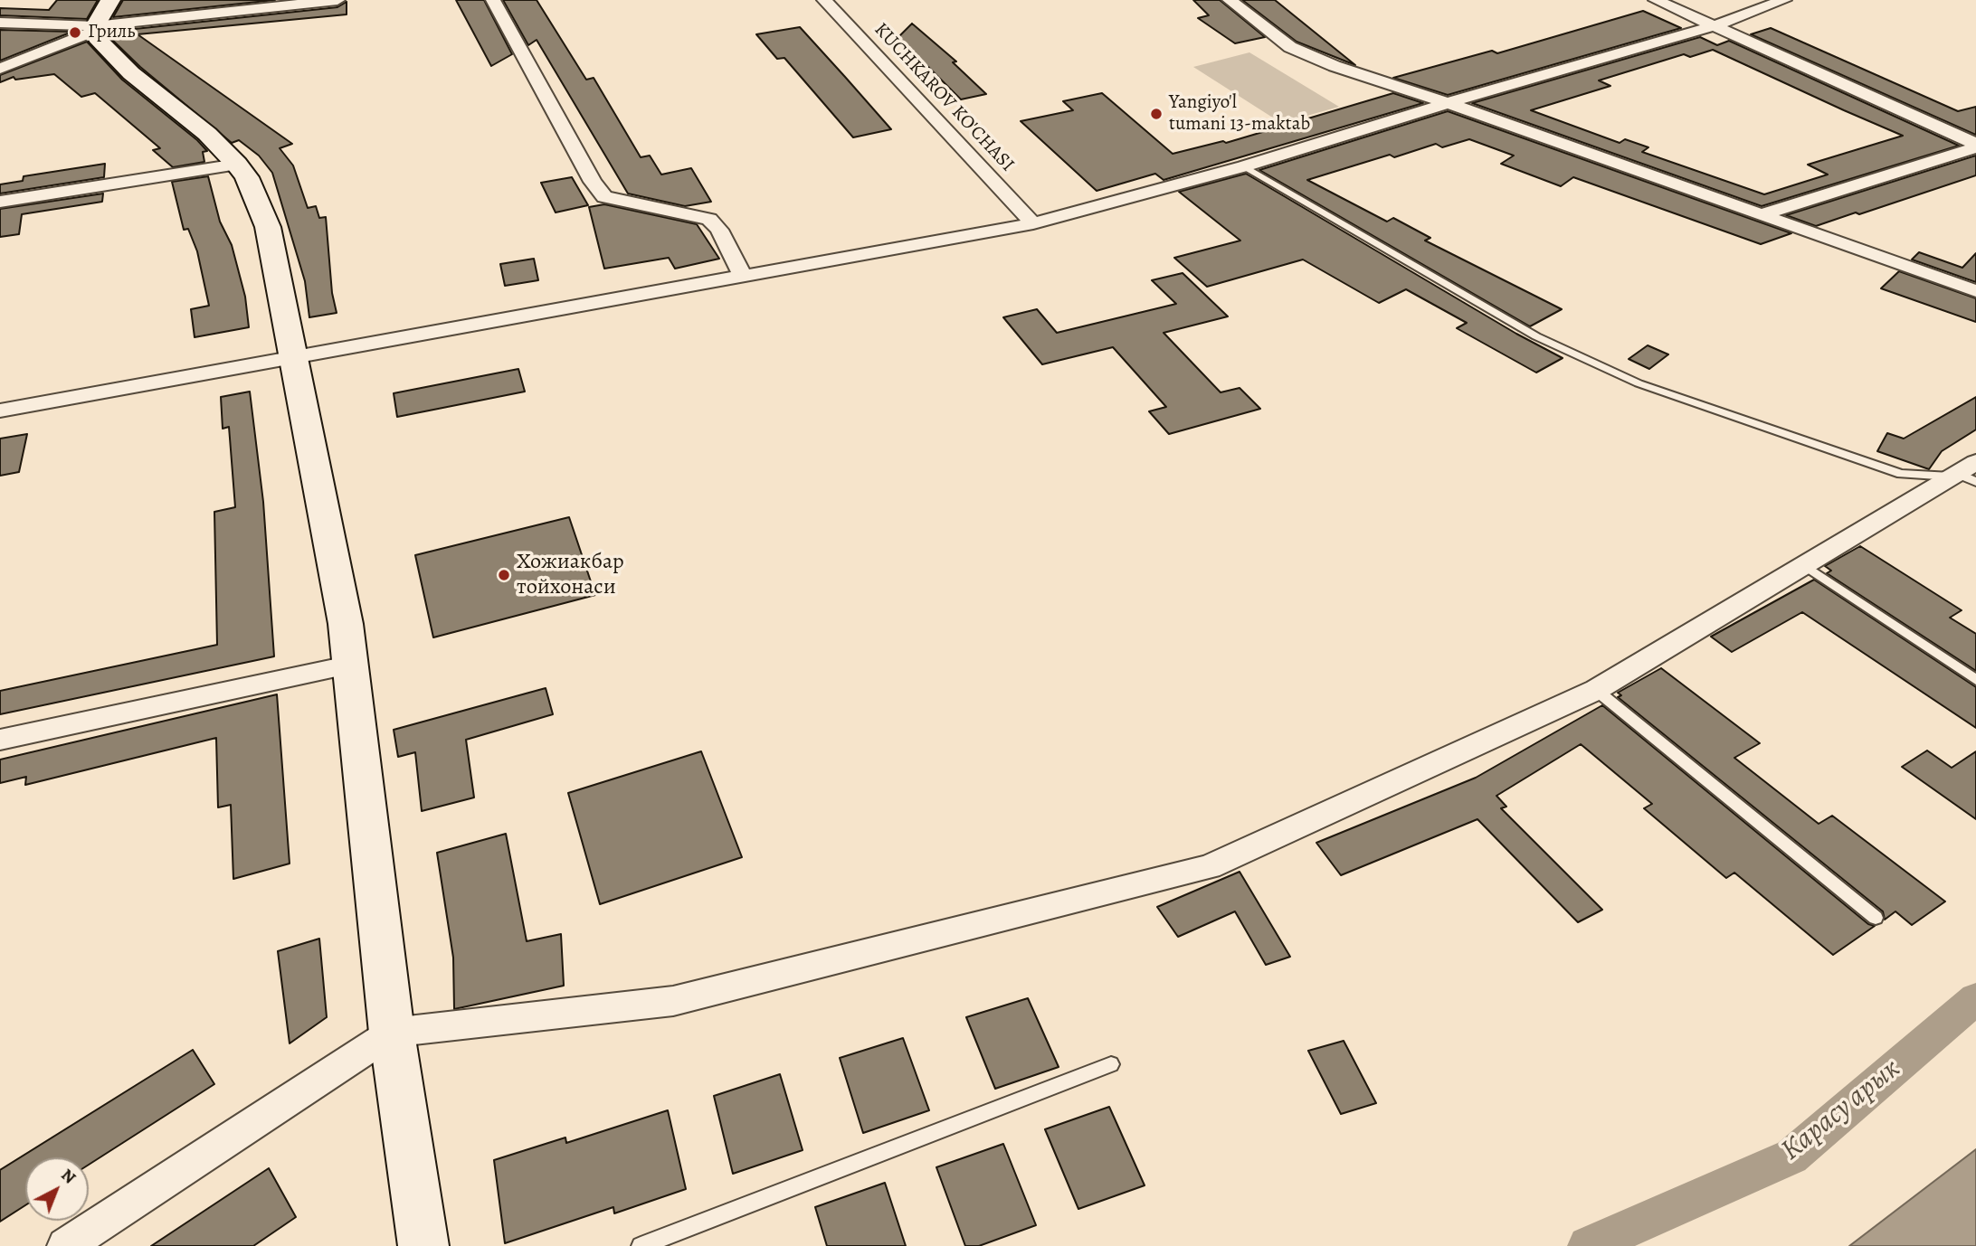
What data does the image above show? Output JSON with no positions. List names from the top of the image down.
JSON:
{
  "streets": {
    "street": ["KUCHKAROV KO'CHASI"]
  },
  "water": ["Карасу арык"],
  "places": ["Гриль", "Yangiyo'l tumani 13-maktab", "Хожиакбар тойхонаси"],
  "north": "top right"
}
